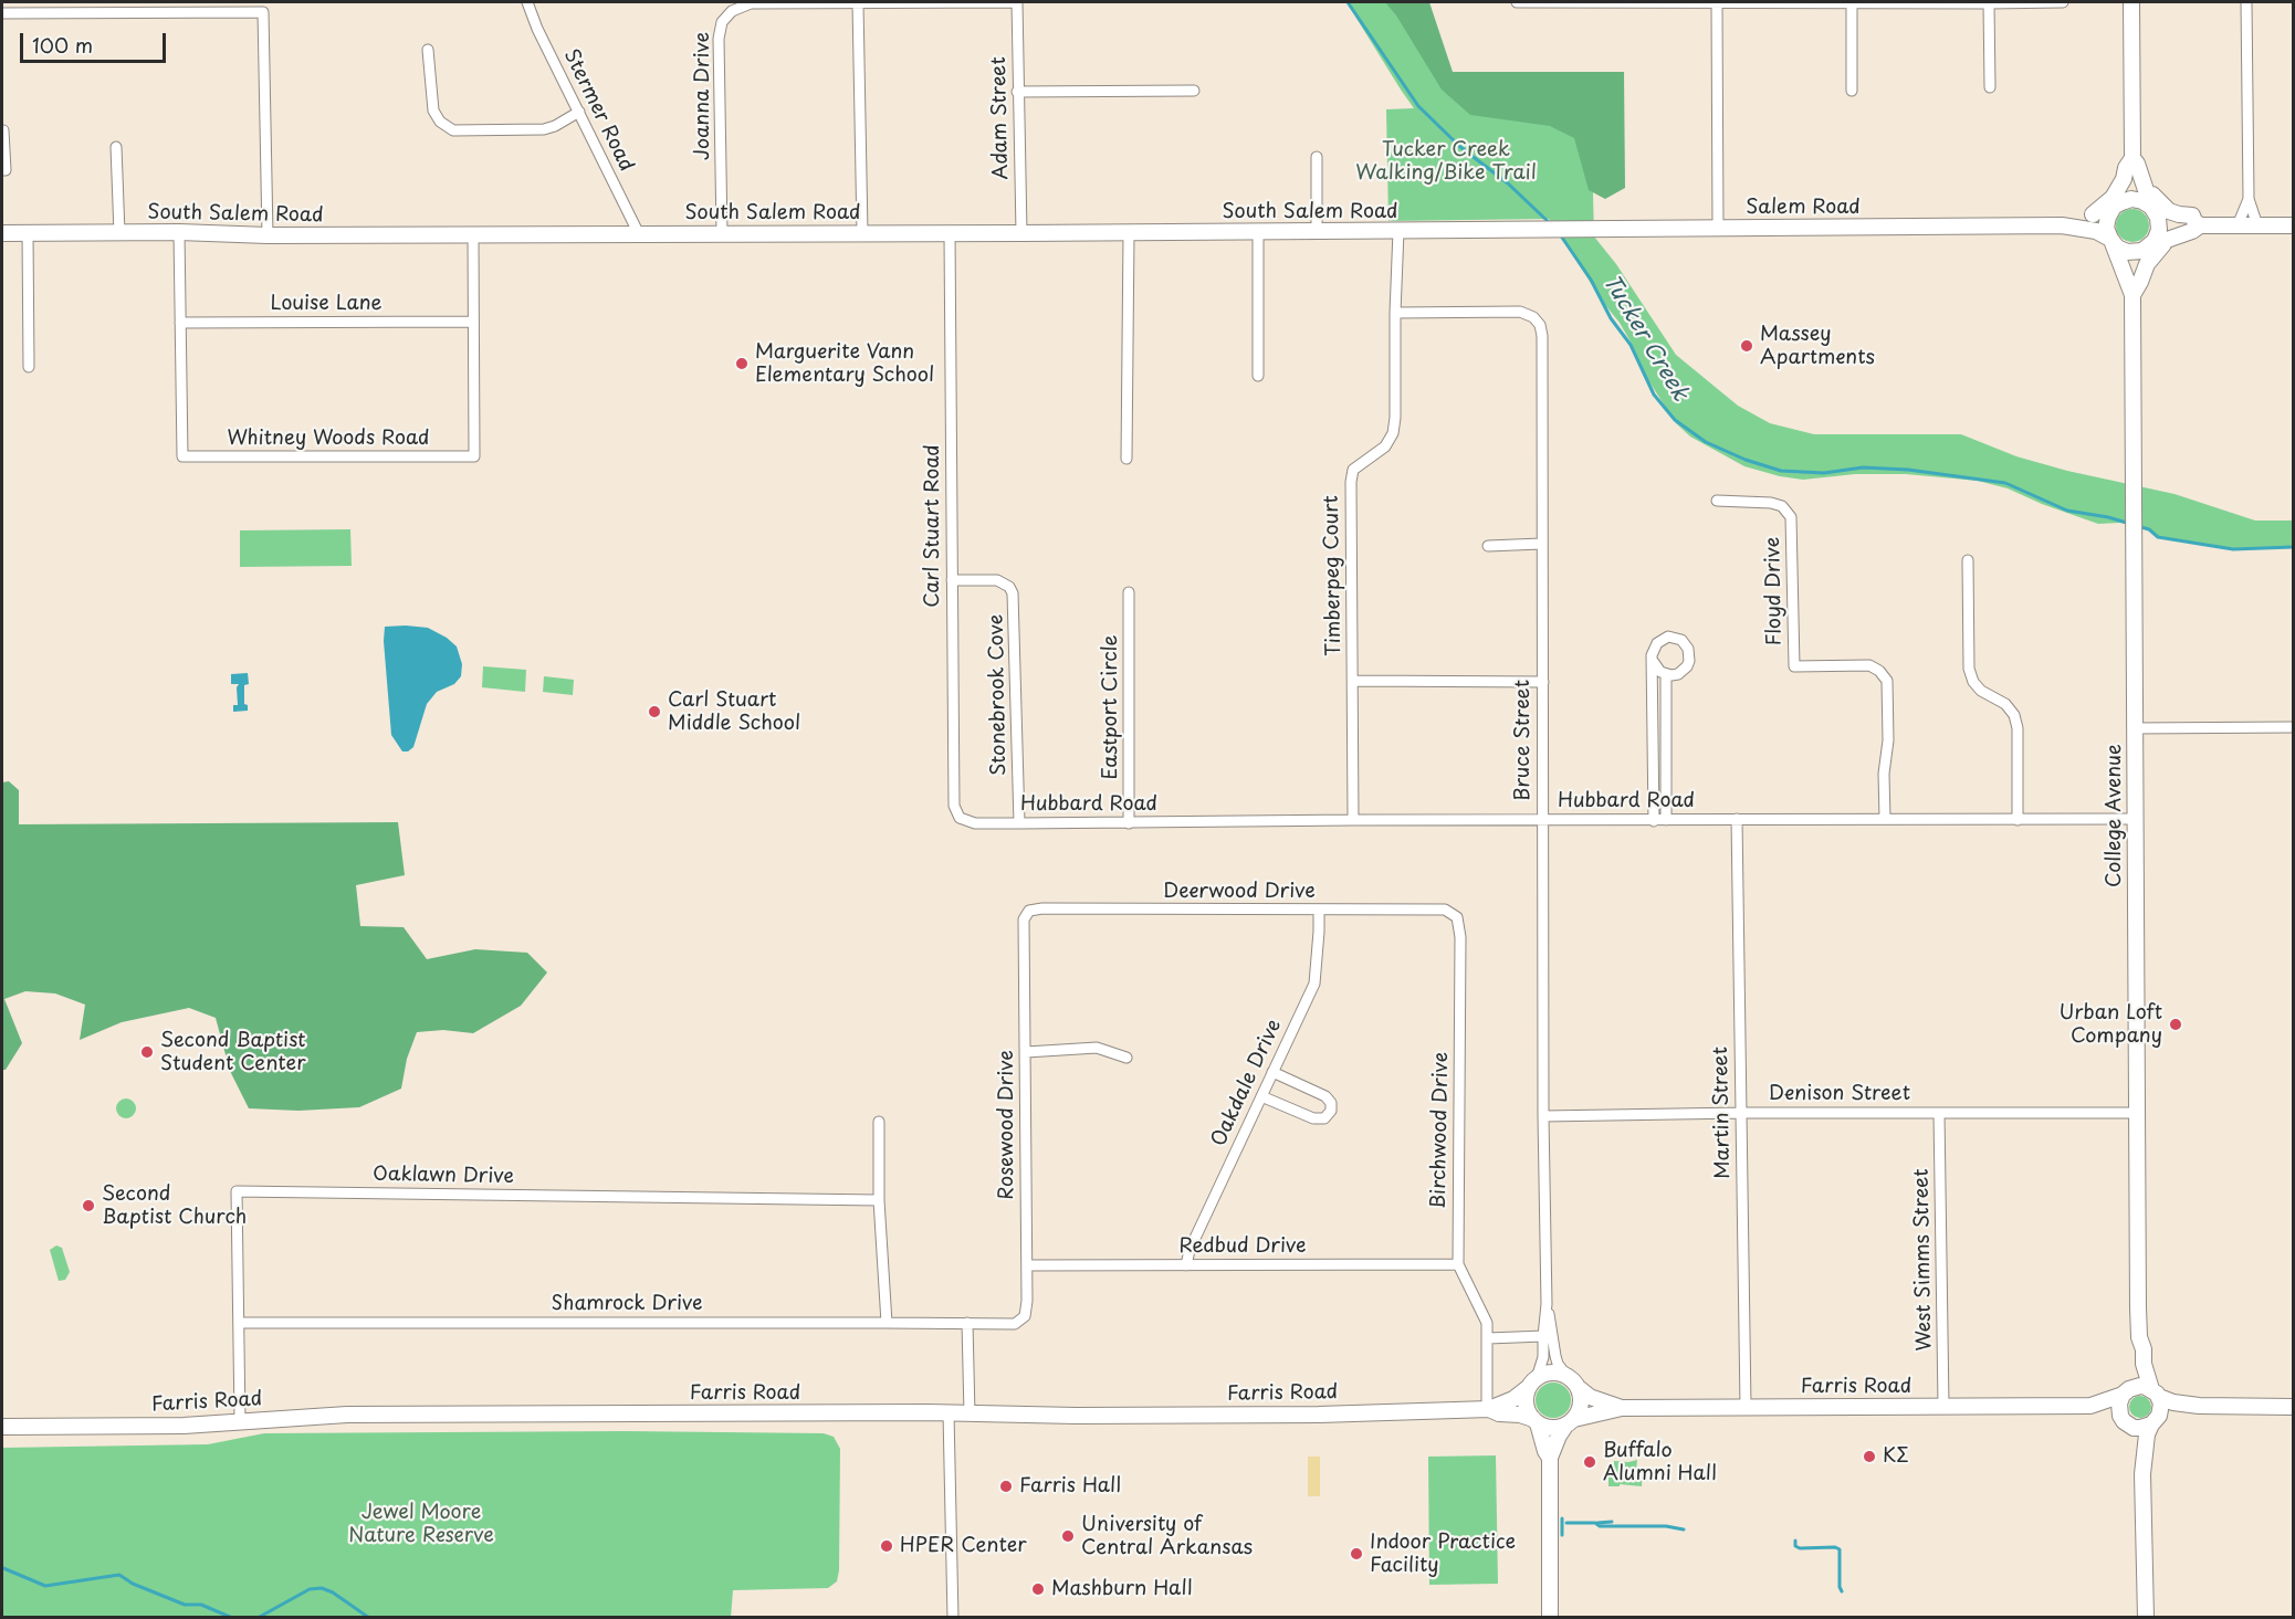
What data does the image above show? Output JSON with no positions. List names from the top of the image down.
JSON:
{
  "streets": {
    "street": [
      "Joanna Drive",
      "Stermer Road",
      "Adam Street",
      "Salem Road",
      "South Salem Road",
      "Louise Lane",
      "Whitney Woods Road",
      "Carl Stuart Road",
      "Timberpeg Court",
      "Floyd Drive",
      "Stonebrook Cove",
      "Eastport Circle",
      "Bruce Street",
      "Hubbard Road",
      "College Avenue",
      "Deerwood Drive",
      "Oakdale Drive",
      "Denison Street",
      "Martin Street",
      "Rosewood Drive",
      "Birchwood Drive",
      "Oaklawn Drive",
      "Redbud Drive",
      "West Simms Street",
      "Shamrock Drive",
      "Farris Road"
    ]
  },
  "crossings": [
    ["Joanna Drive", "Adam Street"],
    ["Joanna Drive", "South Salem Road"],
    ["Stermer Road", "South Salem Road"],
    ["Adam Street", "South Salem Road"],
    ["Salem Road", "South Salem Road"],
    ["Salem Road", "College Avenue"],
    ["South Salem Road", "Carl Stuart Road"],
    ["South Salem Road", "Timberpeg Court"],
    ["Louise Lane", "Whitney Woods Road"],
    ["Carl Stuart Road", "Stonebrook Cove"],
    ["Carl Stuart Road", "Hubbard Road"],
    ["Timberpeg Court", "Bruce Street"],
    ["Timberpeg Court", "Hubbard Road"],
    ["Floyd Drive", "Hubbard Road"],
    ["Stonebrook Cove", "Hubbard Road"],
    ["Eastport Circle", "Hubbard Road"],
    ["Bruce Street", "Hubbard Road"],
    ["Bruce Street", "Denison Street"],
    ["Bruce Street", "Farris Road"],
    ["Hubbard Road", "College Avenue"],
    ["Hubbard Road", "Martin Street"],
    ["College Avenue", "Denison Street"],
    ["College Avenue", "Farris Road"],
    ["Deerwood Drive", "Oakdale Drive"],
    ["Deerwood Drive", "Rosewood Drive"],
    ["Deerwood Drive", "Birchwood Drive"],
    ["Oakdale Drive", "Redbud Drive"],
    ["Denison Street", "Martin Street"],
    ["Denison Street", "West Simms Street"],
    ["Martin Street", "Farris Road"],
    ["Rosewood Drive", "Redbud Drive"],
    ["Rosewood Drive", "Shamrock Drive"],
    ["Birchwood Drive", "Redbud Drive"],
    ["Birchwood Drive", "Farris Road"],
    ["Oaklawn Drive", "Shamrock Drive"],
    ["Oaklawn Drive", "Farris Road"],
    ["West Simms Street", "Farris Road"]
  ],
  "water": ["Tucker Creek"],
  "parks": ["Tucker Creek Walking/Bike Trail", "Jewel Moore Nature Reserve"],
  "places": [
    "Massey Apartments",
    "Marguerite Vann Elementary School",
    "Carl Stuart Middle School",
    "Urban Loft Company",
    "Second Baptist Student Center",
    "Second Baptist Church",
    "KΣ",
    "Buffalo Alumni Hall",
    "Farris Hall",
    "University of Central Arkansas",
    "HPER Center",
    "Indoor Practice Facility",
    "Mashburn Hall"
  ],
  "scale_bar": "100 m"
}
